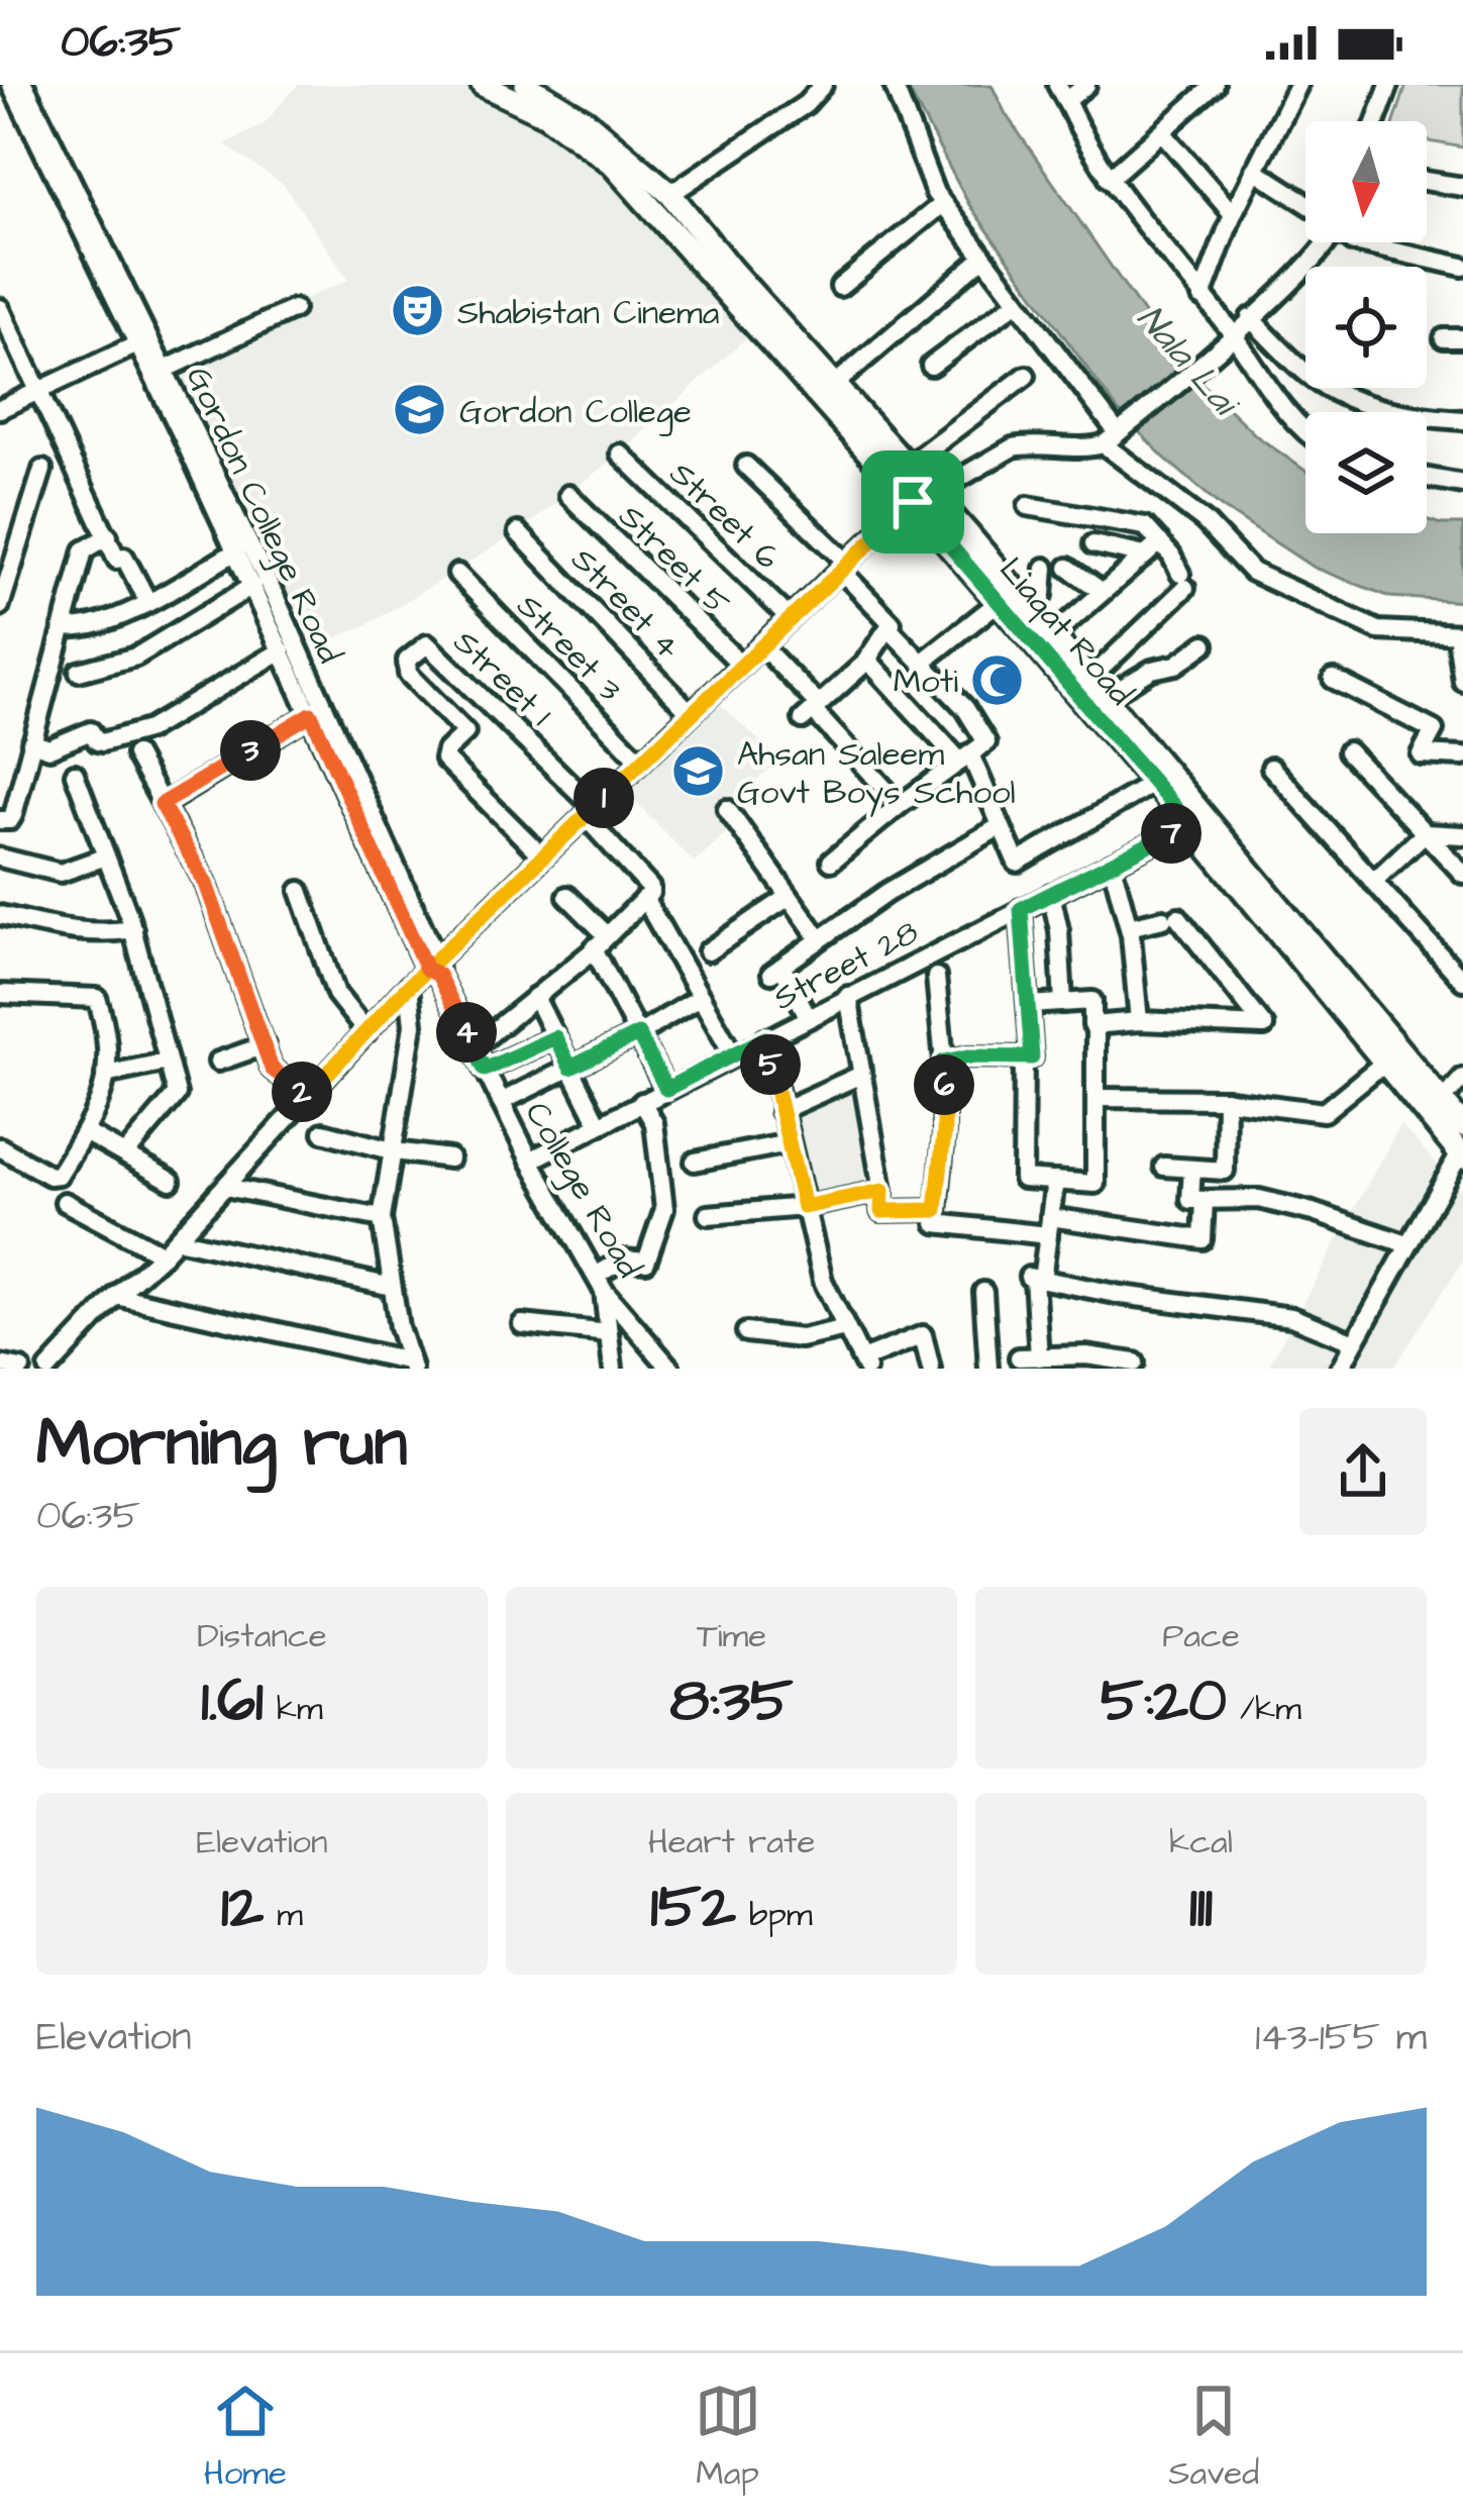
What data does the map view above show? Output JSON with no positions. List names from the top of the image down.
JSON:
{
  "streets": {
    "main road": ["Liaqat Road"],
    "street": [
      "Gordon College Road",
      "Street 6",
      "Street 5",
      "Street 4",
      "Street 3",
      "Street 1",
      "Street 28",
      "College Road"
    ]
  },
  "crossings": [
    ["Gordon College Road", "College Road"],
    ["Liaqat Road", "Street 28"],
    ["Street 28", "College Road"]
  ],
  "water": ["Nala Lai"],
  "places": {
    "theatre": ["Shabistan Cinema"],
    "school or university": ["Gordon College", "Ahsan Saleem Govt Boys School"],
    "mosque": ["Moti"]
  },
  "north": "bottom",
  "page": {
    "status": "06:35",
    "pins": [
      "3",
      "1",
      "7",
      "4",
      "5",
      "6",
      "2"
    ],
    "heading": ["Morning run", "06:35"],
    "stats": [
      ["Distance", "1.61 km"],
      ["Time", "8:35"],
      ["Pace", "5:20 /km"],
      ["Elevation", "12 m"],
      ["Heart rate", "152 bpm"],
      ["kcal", "111"]
    ],
    "chart": ["Elevation", "143–155 m"],
    "tabs": ["Home", "Map", "Saved"]
  }
}
